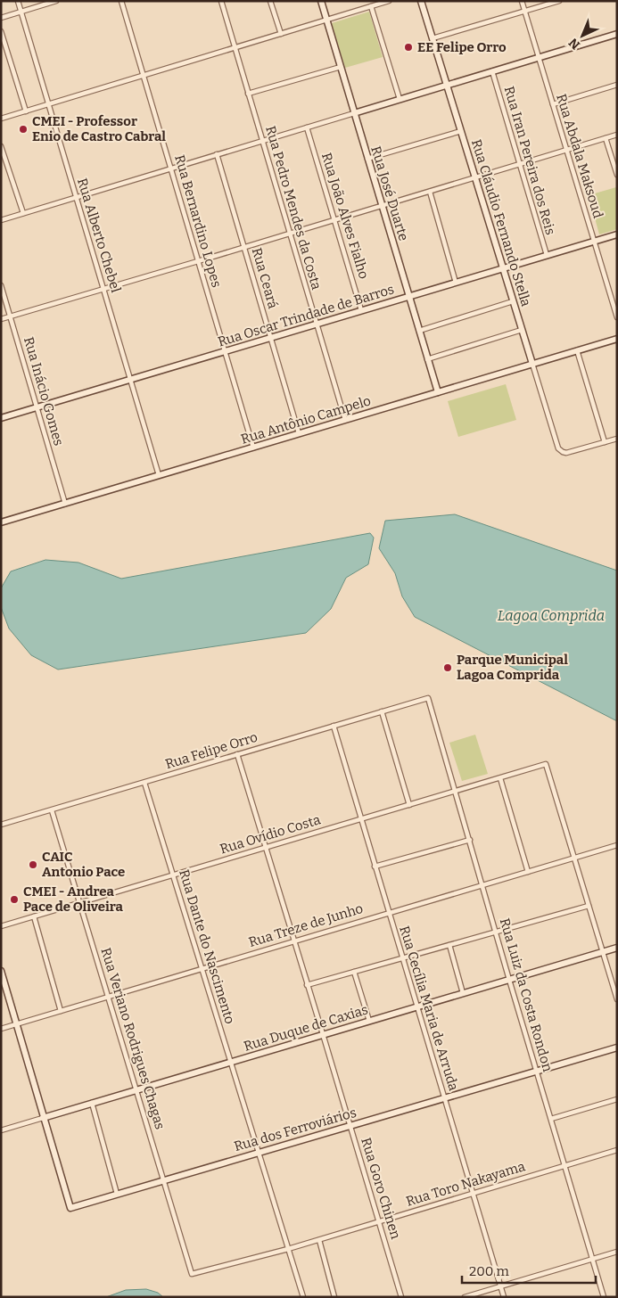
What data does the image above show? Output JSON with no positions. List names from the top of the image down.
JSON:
{
  "streets": {
    "street": [
      "Rua Abdala Maksoud",
      "Rua Iran Pereira dos Reis",
      "Rua José Duarte",
      "Rua Pedro Mendes da Costa",
      "Rua João Alves Fialho",
      "Rua Bernardino Lopes",
      "Rua Cláudio Fernando Stella",
      "Rua Alberto Chebel",
      "Rua Ceará",
      "Rua Oscar Trindade de Barros",
      "Rua Inácio Gomes",
      "Rua Antônio Campelo",
      "Rua Felipe Orro",
      "Rua Ovídio Costa",
      "Rua Treze de Junho",
      "Rua Dante do Nascimento",
      "Rua Luiz da Costa Rondon",
      "Rua Cecília Maria de Arruda",
      "Rua Duque de Caxias",
      "Rua Veriano Rodrigues Chagas",
      "Rua dos Ferroviários",
      "Rua Toro Nakayama",
      "Rua Goro Chinen"
    ]
  },
  "crossings": [
    ["Rua Abdala Maksoud", "Rua Oscar Trindade de Barros"],
    ["Rua Iran Pereira dos Reis", "Rua Oscar Trindade de Barros"],
    ["Rua José Duarte", "Rua Oscar Trindade de Barros"],
    ["Rua José Duarte", "Rua Antônio Campelo"],
    ["Rua Pedro Mendes da Costa", "Rua Oscar Trindade de Barros"],
    ["Rua Pedro Mendes da Costa", "Rua Antônio Campelo"],
    ["Rua João Alves Fialho", "Rua Oscar Trindade de Barros"],
    ["Rua Bernardino Lopes", "Rua Oscar Trindade de Barros"],
    ["Rua Bernardino Lopes", "Rua Antônio Campelo"],
    ["Rua Cláudio Fernando Stella", "Rua Oscar Trindade de Barros"],
    ["Rua Cláudio Fernando Stella", "Rua Antônio Campelo"],
    ["Rua Alberto Chebel", "Rua Oscar Trindade de Barros"],
    ["Rua Alberto Chebel", "Rua Antônio Campelo"],
    ["Rua Ceará", "Rua Oscar Trindade de Barros"],
    ["Rua Ceará", "Rua Antônio Campelo"],
    ["Rua Oscar Trindade de Barros", "Rua Inácio Gomes"],
    ["Rua Inácio Gomes", "Rua Antônio Campelo"],
    ["Rua Felipe Orro", "Rua Dante do Nascimento"],
    ["Rua Felipe Orro", "Rua Luiz da Costa Rondon"],
    ["Rua Felipe Orro", "Rua Cecília Maria de Arruda"],
    ["Rua Felipe Orro", "Rua Veriano Rodrigues Chagas"],
    ["Rua Felipe Orro", "Rua Goro Chinen"],
    ["Rua Ovídio Costa", "Rua Treze de Junho"],
    ["Rua Ovídio Costa", "Rua Dante do Nascimento"],
    ["Rua Ovídio Costa", "Rua Luiz da Costa Rondon"],
    ["Rua Ovídio Costa", "Rua Cecília Maria de Arruda"],
    ["Rua Ovídio Costa", "Rua Veriano Rodrigues Chagas"],
    ["Rua Ovídio Costa", "Rua Goro Chinen"],
    ["Rua Treze de Junho", "Rua Dante do Nascimento"],
    ["Rua Treze de Junho", "Rua Luiz da Costa Rondon"],
    ["Rua Treze de Junho", "Rua Cecília Maria de Arruda"],
    ["Rua Treze de Junho", "Rua Veriano Rodrigues Chagas"],
    ["Rua Treze de Junho", "Rua Goro Chinen"],
    ["Rua Dante do Nascimento", "Rua Duque de Caxias"],
    ["Rua Dante do Nascimento", "Rua dos Ferroviários"],
    ["Rua Dante do Nascimento", "Rua Toro Nakayama"],
    ["Rua Luiz da Costa Rondon", "Rua Duque de Caxias"],
    ["Rua Luiz da Costa Rondon", "Rua dos Ferroviários"],
    ["Rua Luiz da Costa Rondon", "Rua Toro Nakayama"],
    ["Rua Cecília Maria de Arruda", "Rua Duque de Caxias"],
    ["Rua Cecília Maria de Arruda", "Rua dos Ferroviários"],
    ["Rua Cecília Maria de Arruda", "Rua Toro Nakayama"],
    ["Rua Duque de Caxias", "Rua Veriano Rodrigues Chagas"],
    ["Rua Duque de Caxias", "Rua dos Ferroviários"],
    ["Rua Duque de Caxias", "Rua Goro Chinen"],
    ["Rua Veriano Rodrigues Chagas", "Rua dos Ferroviários"],
    ["Rua Veriano Rodrigues Chagas", "Rua Toro Nakayama"],
    ["Rua dos Ferroviários", "Rua Goro Chinen"],
    ["Rua Toro Nakayama", "Rua Goro Chinen"]
  ],
  "water": ["Lagoa Comprida"],
  "places": [
    "EE Felipe Orro",
    "CMEI - Professor Enio de Castro Cabral",
    "Parque Municipal Lagoa Comprida",
    "CAIC Antonio Pace",
    "CMEI - Andrea Pace de Oliveira"
  ],
  "scale_bar": "200 m",
  "north": "bottom left"
}
